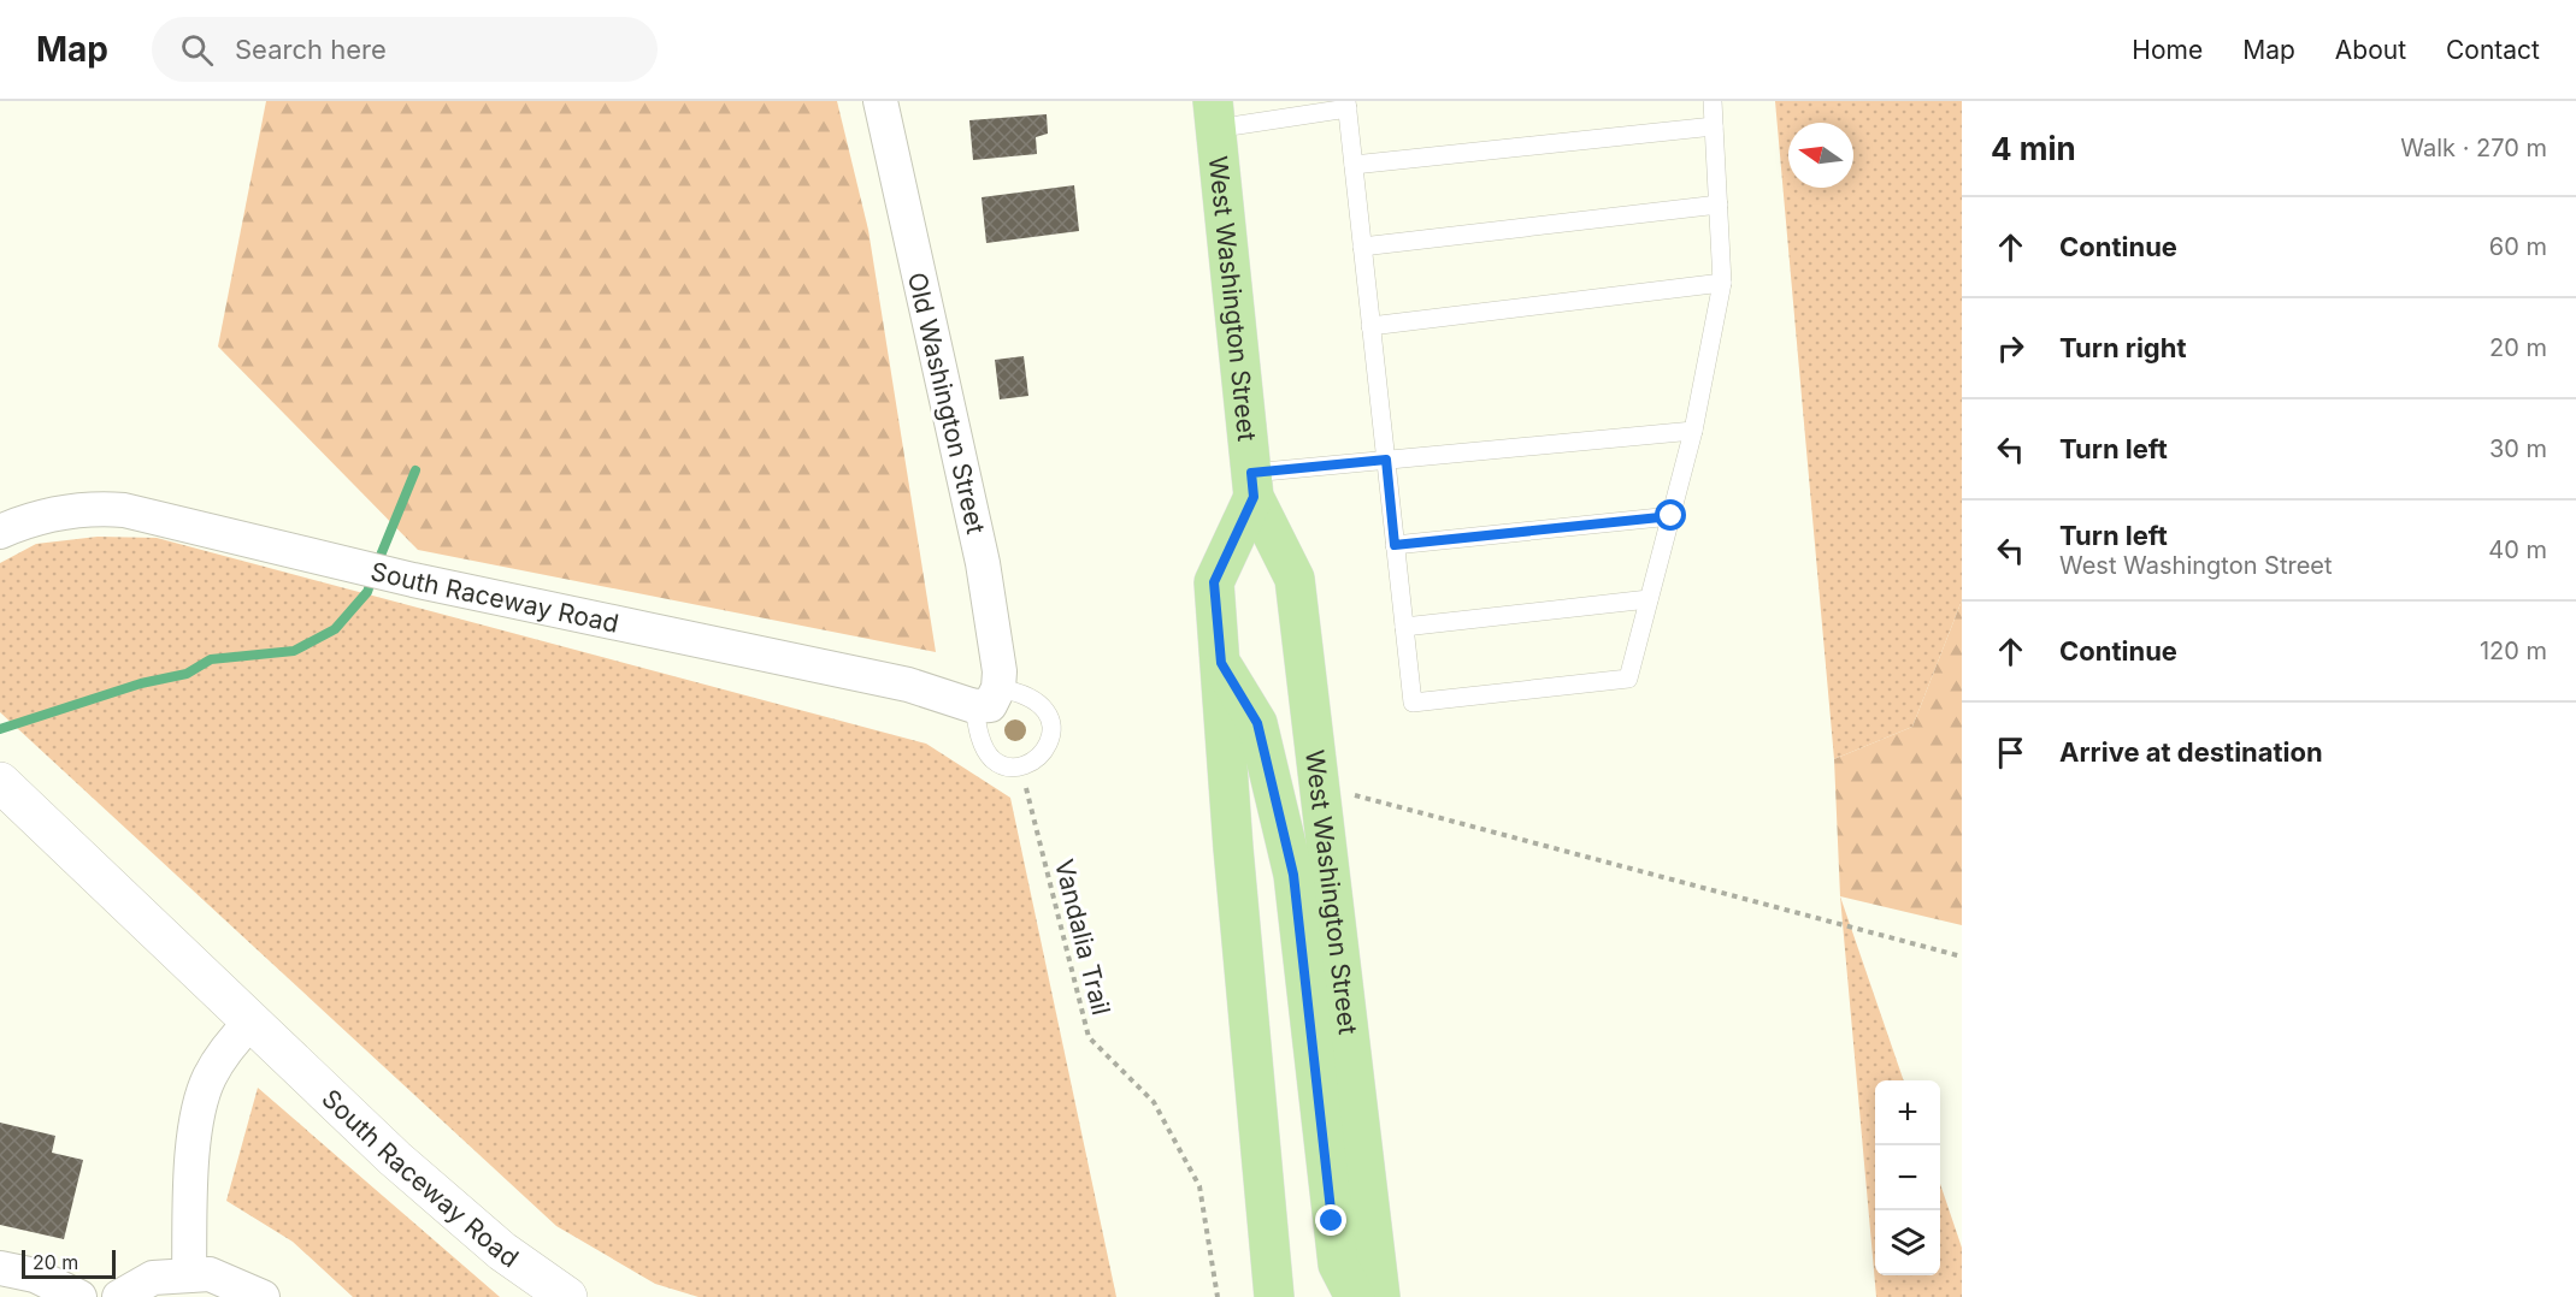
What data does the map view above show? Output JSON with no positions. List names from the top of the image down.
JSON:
{
  "streets": {
    "main road": ["West Washington Street", "South Raceway Road"],
    "street": ["Old Washington Street"],
    "path": ["Vandalia Trail"]
  },
  "crossings": [
    ["Old Washington Street", "South Raceway Road"],
    ["Old Washington Street", "Vandalia Trail"],
    ["South Raceway Road", "Vandalia Trail"]
  ],
  "scale_bar": "20 m",
  "north": "left",
  "page": {
    "header": "Map",
    "search": "Search here",
    "nav": [
      "Home",
      "Map",
      "About",
      "Contact"
    ],
    "heading": ["4 min", "Walk · 270 m"],
    "list": [
      ["Continue", "60 m"],
      ["Turn right", "20 m"],
      ["Turn left", "30 m"],
      ["Turn left", "West Washington Street", "40 m"],
      ["Continue", "120 m"],
      "Arrive at destination"
    ],
    "map_buttons": ["+", "−"],
    "scale": "20 m"
  }
}
